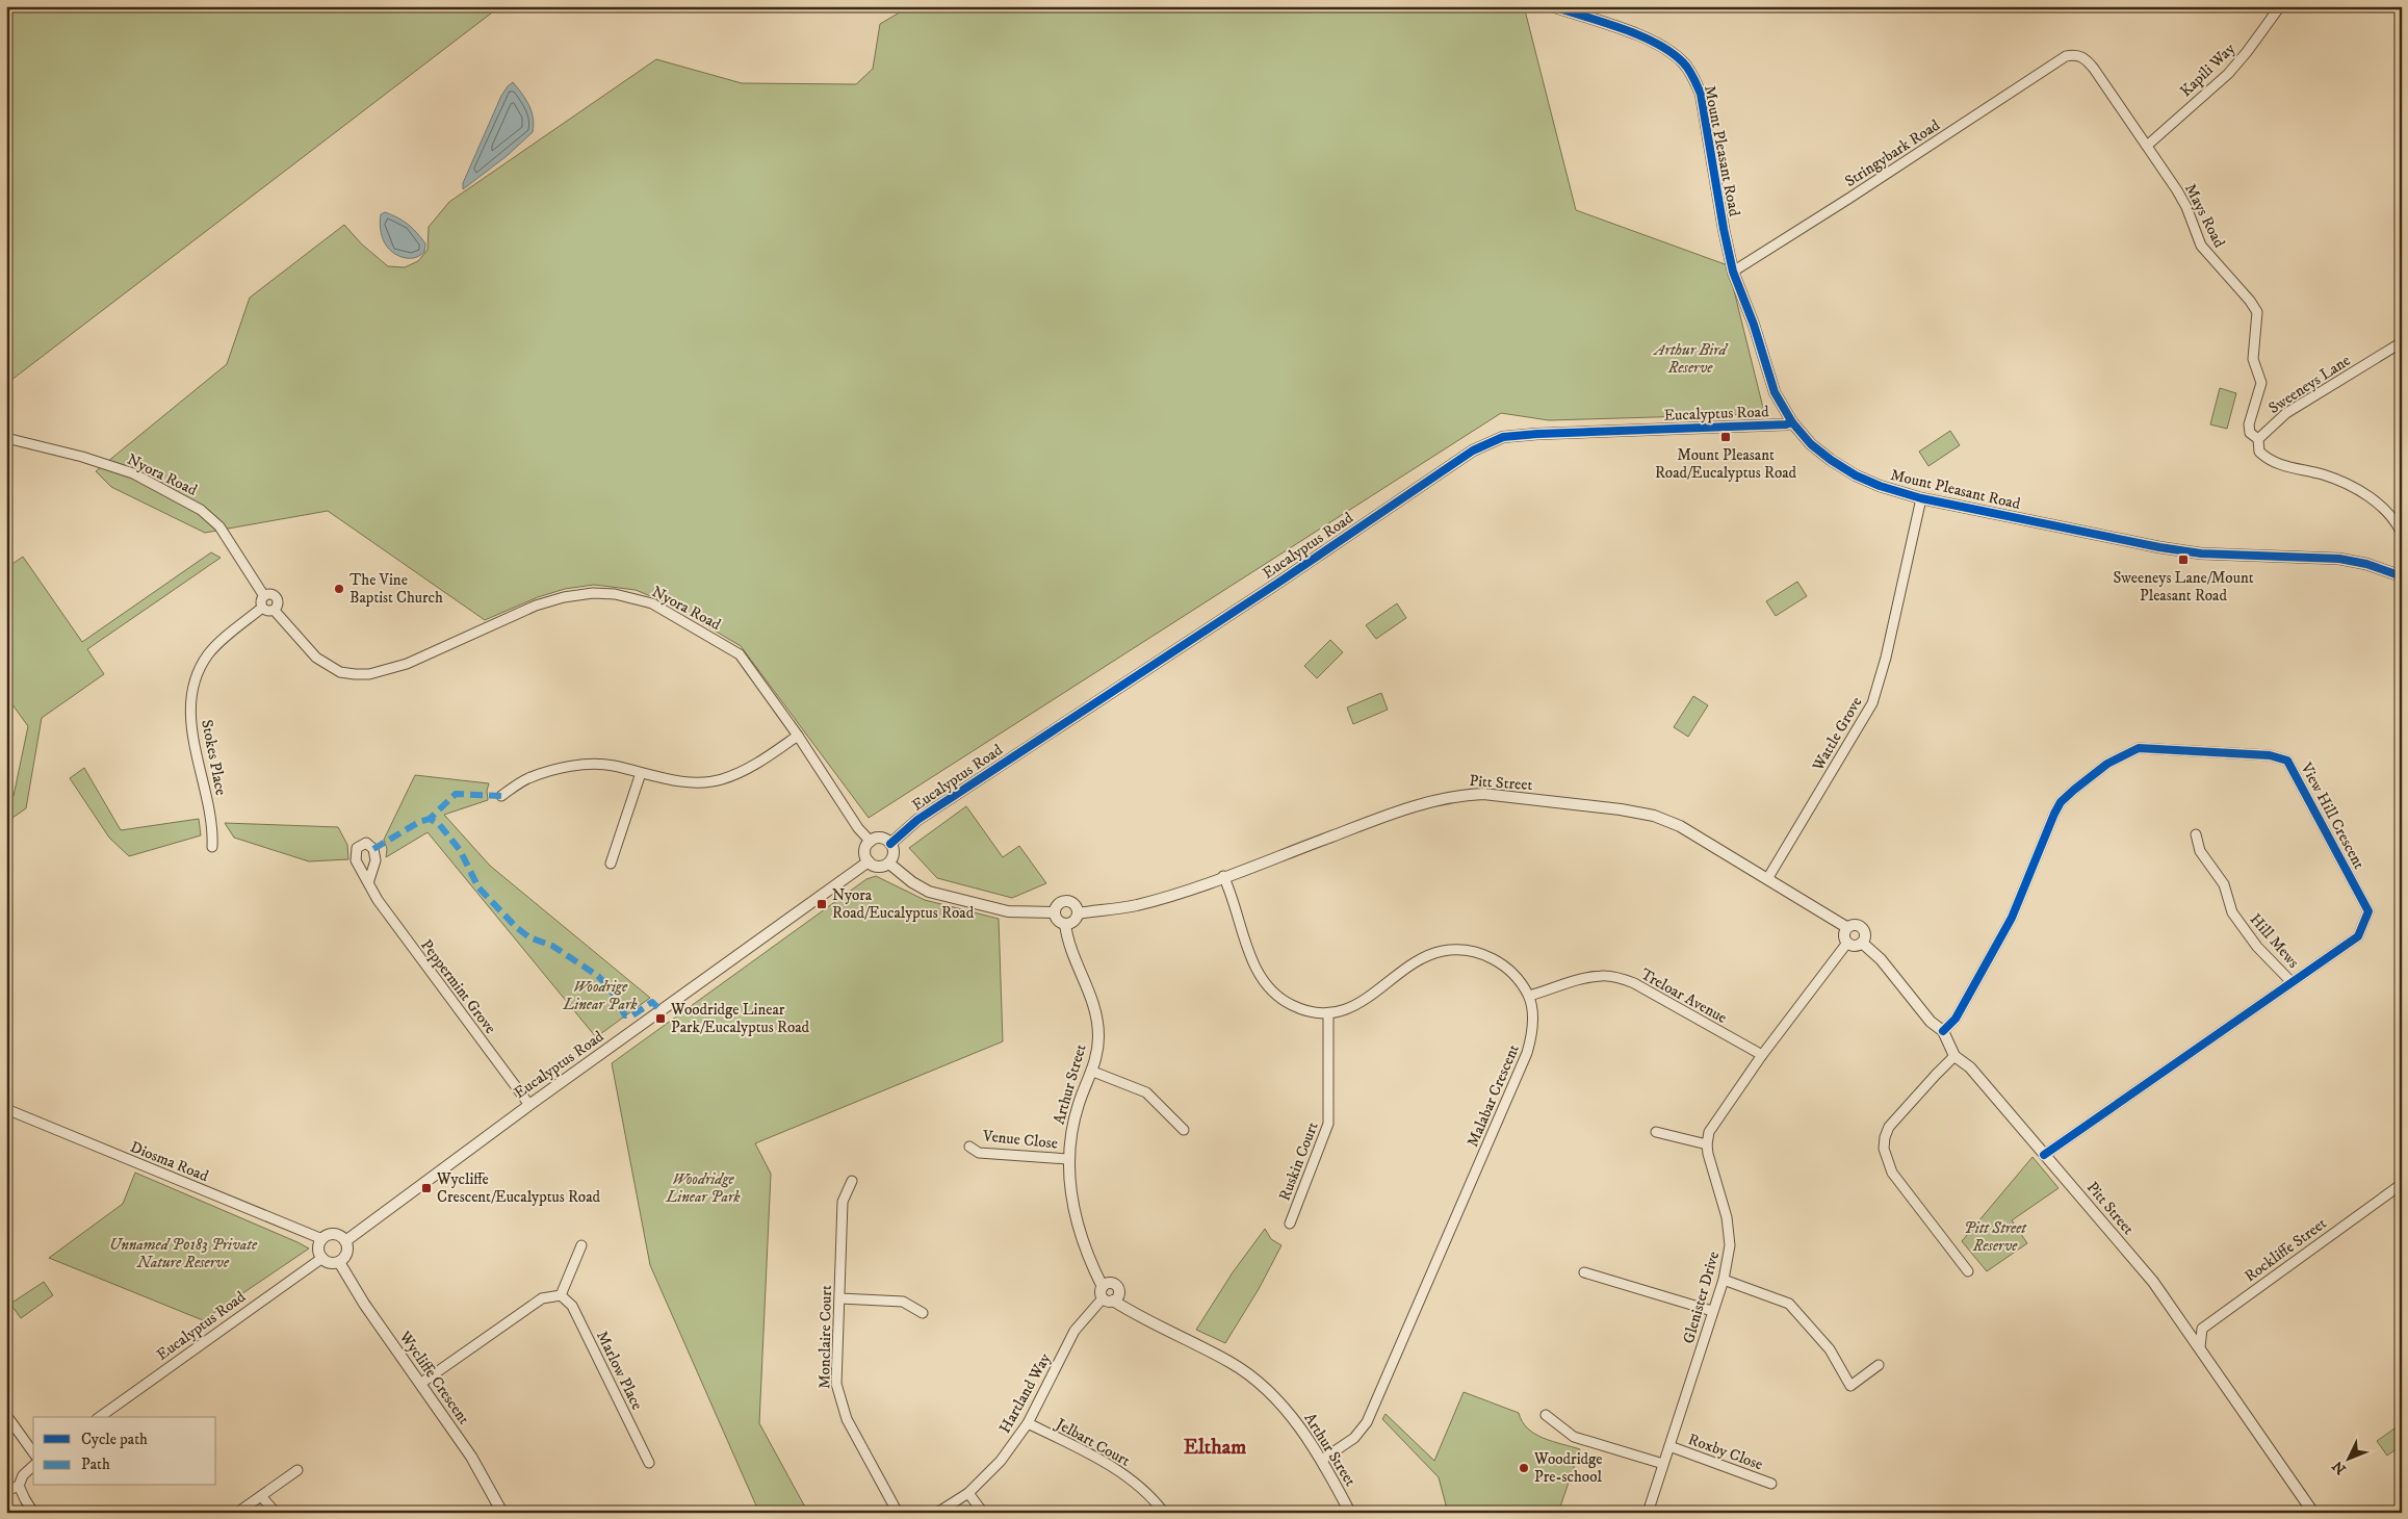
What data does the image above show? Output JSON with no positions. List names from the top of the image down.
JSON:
{
  "streets": {
    "street": [
      "Kapili Way",
      "Mount Pleasant Road",
      "Stringybark Road",
      "Mays Road",
      "Sweeneys Lane",
      "Eucalyptus Road",
      "Nyora Road",
      "Wattle Grove",
      "Stokes Place",
      "Pitt Street",
      "View Hill Crescent",
      "Hill Mews",
      "Peppermint Grove",
      "Treloar Avenue",
      "Arthur Street",
      "Malabar Crescent",
      "Venue Close",
      "Diosma Road",
      "Ruskin Court",
      "Rockliffe Street",
      "Glenister Drive",
      "Monclaire Court",
      "Marlow Place",
      "Wycliffe Crescent",
      "Hartland Way",
      "Jelbart Court",
      "Roxby Close"
    ]
  },
  "crossings": [
    ["Kapili Way", "Mays Road"],
    ["Mount Pleasant Road", "Stringybark Road"],
    ["Mount Pleasant Road", "Eucalyptus Road"],
    ["Mount Pleasant Road", "Wattle Grove"],
    ["Stringybark Road", "Mays Road"],
    ["Mays Road", "Sweeneys Lane"],
    ["Eucalyptus Road", "Nyora Road"],
    ["Eucalyptus Road", "Peppermint Grove"],
    ["Eucalyptus Road", "Diosma Road"],
    ["Eucalyptus Road", "Wycliffe Crescent"],
    ["Nyora Road", "Stokes Place"],
    ["Wattle Grove", "Pitt Street"],
    ["Pitt Street", "View Hill Crescent"],
    ["Pitt Street", "Arthur Street"],
    ["Pitt Street", "Rockliffe Street"],
    ["View Hill Crescent", "Hill Mews"],
    ["Treloar Avenue", "Malabar Crescent"],
    ["Arthur Street", "Malabar Crescent"],
    ["Arthur Street", "Venue Close"],
    ["Arthur Street", "Hartland Way"],
    ["Diosma Road", "Wycliffe Crescent"],
    ["Glenister Drive", "Roxby Close"],
    ["Hartland Way", "Jelbart Court"]
  ],
  "districts": ["Eltham"],
  "parks": [
    "Arthur Bird Reserve",
    "Woodrige Linear Park",
    "Woodridge Linear Park",
    "Pitt Street Reserve",
    "Unnamed P0183 Private Nature Reserve"
  ],
  "places": {
    "transit": [
      "Mount Pleasant Road/Eucalyptus Road",
      "Sweeneys Lane/Mount Pleasant Road",
      "Nyora Road/Eucalyptus Road",
      "Woodridge Linear Park/Eucalyptus Road",
      "Wycliffe Crescent/Eucalyptus Road"
    ],
    "other": ["The Vine Baptist Church", "Woodridge Pre-school"]
  },
  "legend": ["Cycle path", "Path"],
  "north": "bottom left"
}
